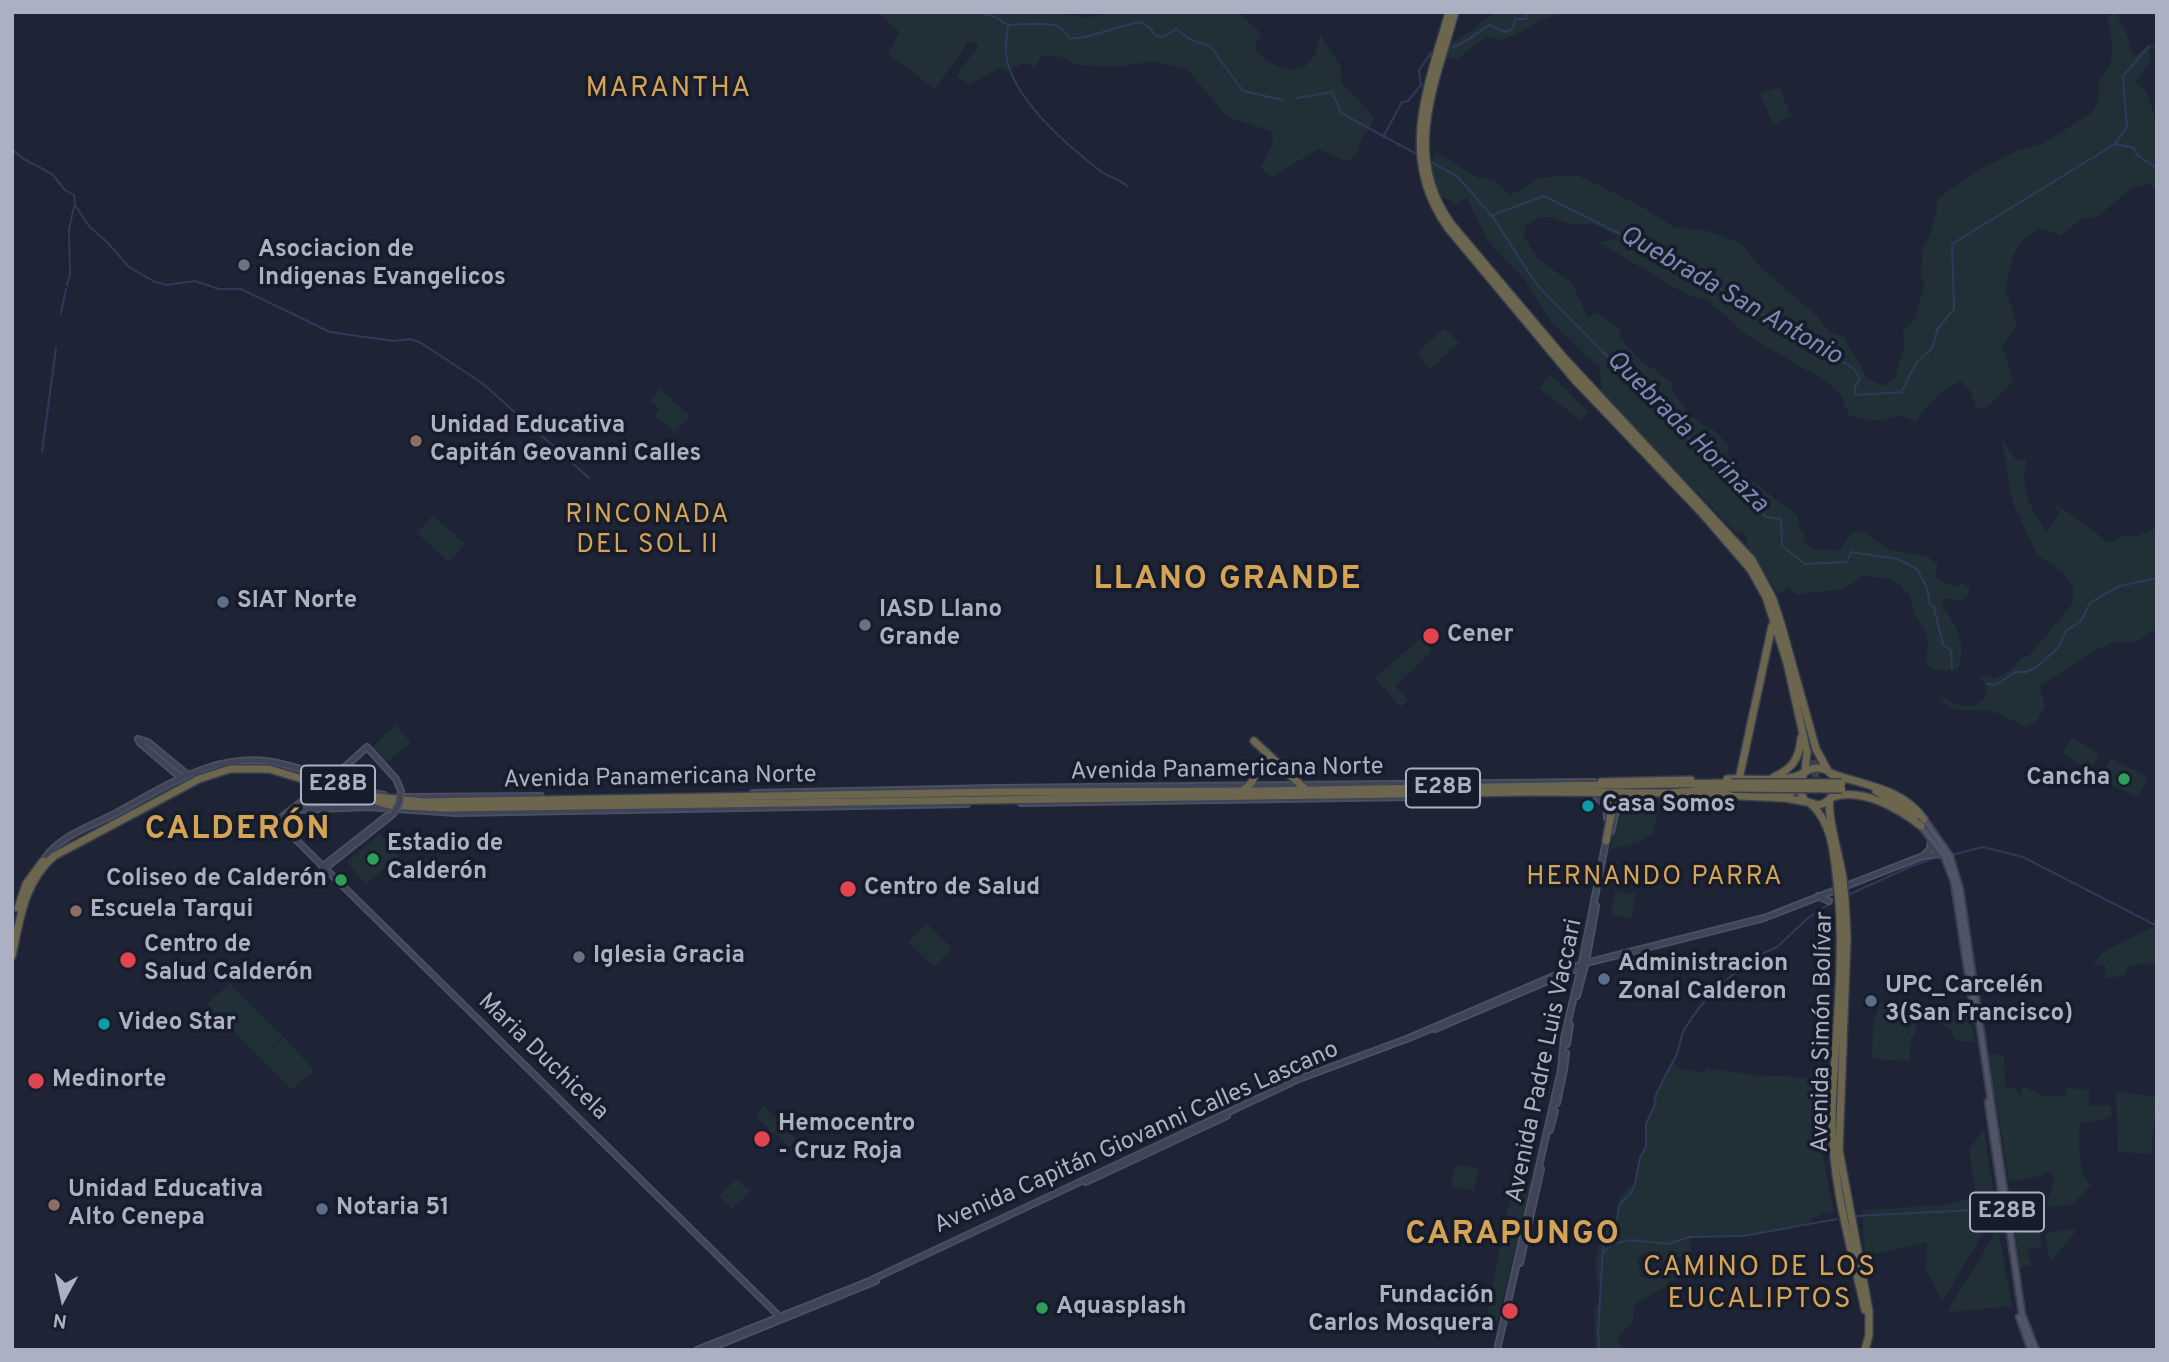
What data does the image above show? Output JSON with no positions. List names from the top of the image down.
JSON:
{
  "streets": {
    "highway": ["Avenida Panamericana Norte", "E28B", "Avenida Simón Bolívar"],
    "main road": ["Maria Duchicela", "Avenida Padre Luis Vaccari", "Avenida Capitán Giovanni Calles Lascano"]
  },
  "crossings": [
    ["Avenida Panamericana Norte", "Maria Duchicela"],
    ["Avenida Panamericana Norte", "Avenida Padre Luis Vaccari"],
    ["Avenida Panamericana Norte", "Avenida Capitán Giovanni Calles Lascano"],
    ["Maria Duchicela", "Avenida Capitán Giovanni Calles Lascano"],
    ["Avenida Padre Luis Vaccari", "Avenida Capitán Giovanni Calles Lascano"]
  ],
  "districts": [
    "MARANTHA",
    "RINCONADA DEL SOL II",
    "LLANO GRANDE",
    "CALDERÓN",
    "HERNANDO PARRA",
    "CARAPUNGO",
    "CAMINO DE LOS EUCALIPTOS"
  ],
  "water": ["Quebrada San Antonio", "Quebrada Horinaza"],
  "places": [
    "Asociacion de Indigenas Evangelicos",
    "Unidad Educativa Capitán Geovanni Calles",
    "SIAT Norte",
    "IASD Llano Grande",
    "Cener",
    "Cancha",
    "Casa Somos",
    "Estadio de Calderón",
    "Coliseo de Calderón",
    "Centro de Salud",
    "Escuela Tarqui",
    "Iglesia Gracia",
    "Centro de Salud Calderón",
    "Administracion Zonal Calderon",
    "UPC_Carcelén 3(San Francisco)",
    "Video Star",
    "Medinorte",
    "Hemocentro - Cruz Roja",
    "Unidad Educativa Alto Cenepa",
    "Notaria 51",
    "Aquasplash",
    "Fundación Carlos Mosquera"
  ],
  "north": "bottom"
}
